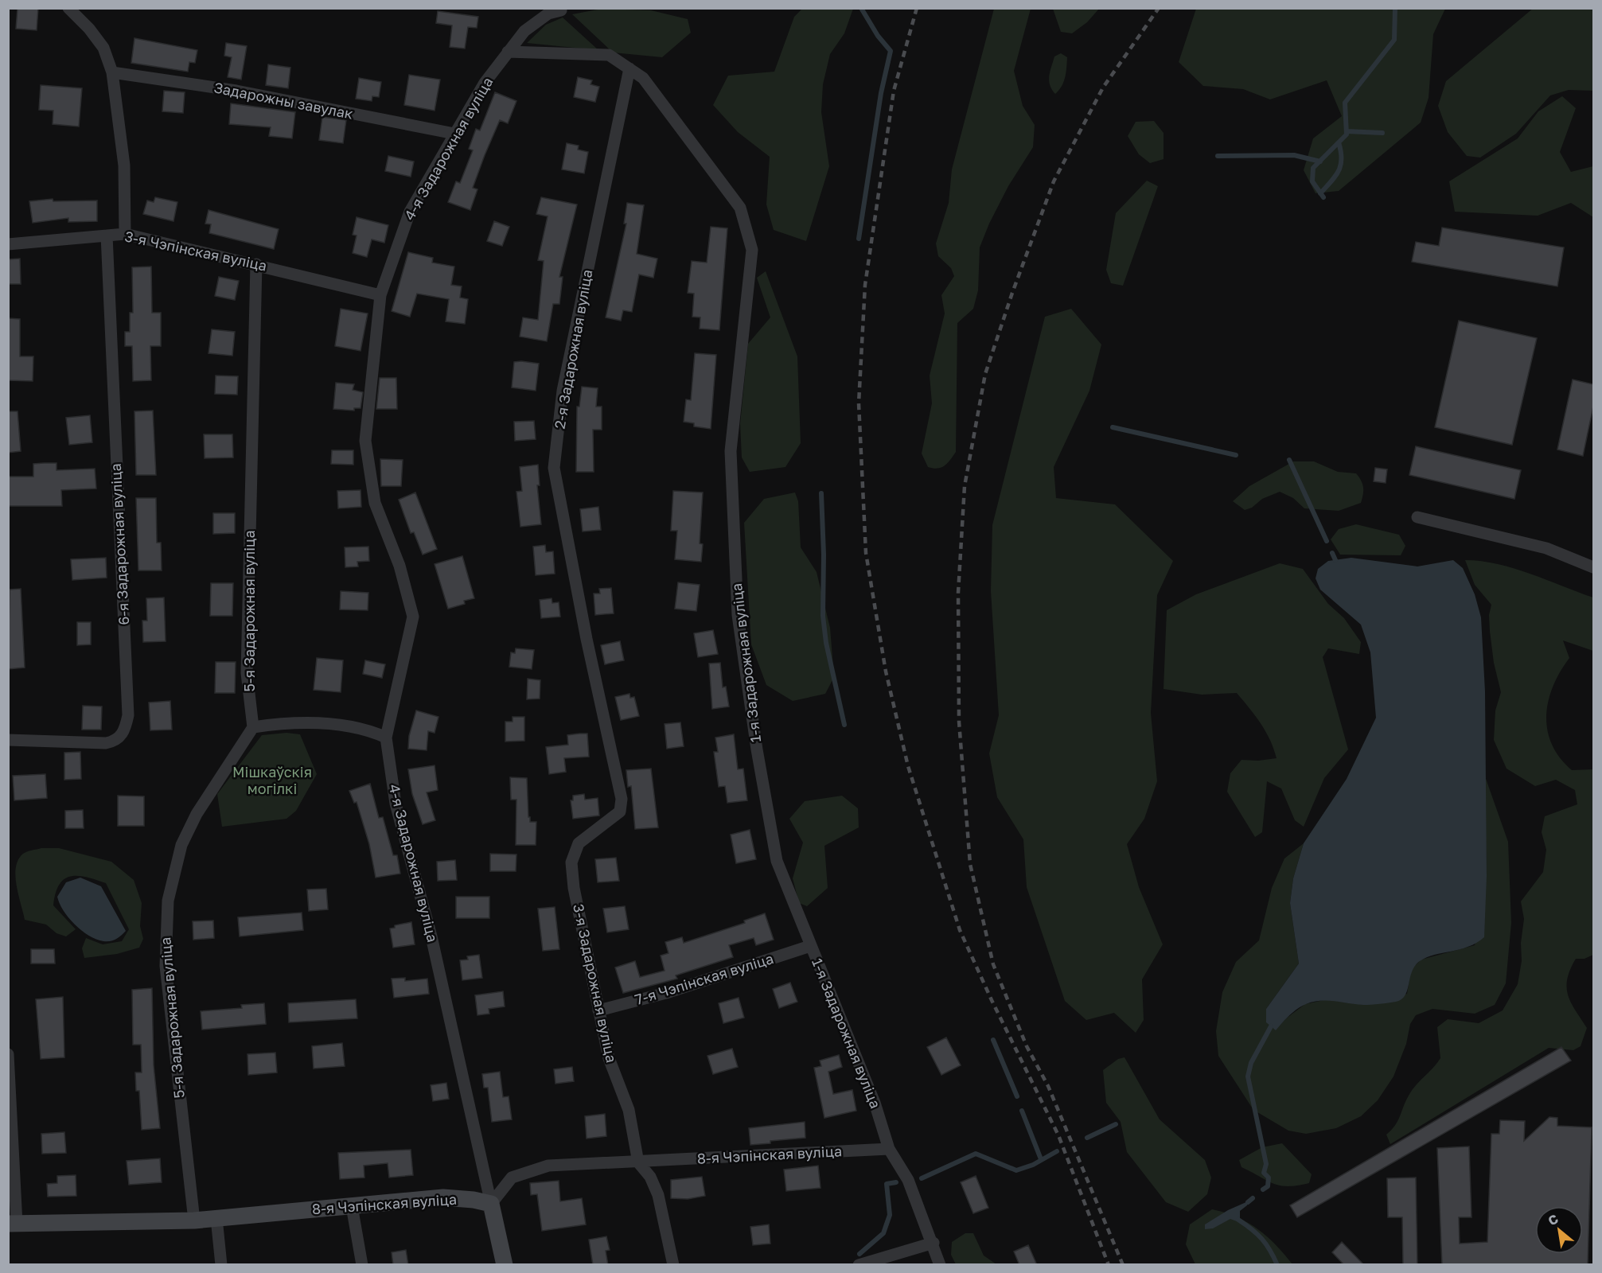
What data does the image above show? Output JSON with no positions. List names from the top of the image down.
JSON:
{
  "streets": {
    "main road": ["4-я Задарожная вуліца", "8-я Чэпінская вуліца"],
    "street": [
      "Задарожны завулак",
      "3-я Чэпінская вуліца",
      "2-я Задарожная вуліца",
      "6-я Задарожная вуліца",
      "5-я Задарожная вуліца",
      "1-я Задарожная вуліца",
      "7-я Чэпінская вуліца",
      "3-я Задарожная вуліца"
    ]
  },
  "crossings": [
    ["Задарожны завулак", "4-я Задарожная вуліца"],
    ["4-я Задарожная вуліца", "3-я Чэпінская вуліца"],
    ["4-я Задарожная вуліца", "1-я Задарожная вуліца"],
    ["4-я Задарожная вуліца", "8-я Чэпінская вуліца"],
    ["3-я Чэпінская вуліца", "6-я Задарожная вуліца"],
    ["3-я Чэпінская вуліца", "5-я Задарожная вуліца"],
    ["2-я Задарожная вуліца", "1-я Задарожная вуліца"],
    ["2-я Задарожная вуліца", "3-я Задарожная вуліца"],
    ["5-я Задарожная вуліца", "8-я Чэпінская вуліца"],
    ["1-я Задарожная вуліца", "7-я Чэпінская вуліца"],
    ["1-я Задарожная вуліца", "8-я Чэпінская вуліца"],
    ["7-я Чэпінская вуліца", "3-я Задарожная вуліца"],
    ["3-я Задарожная вуліца", "8-я Чэпінская вуліца"]
  ],
  "parks": ["Мішкаўскія могілкі"],
  "north": "top left"
}
